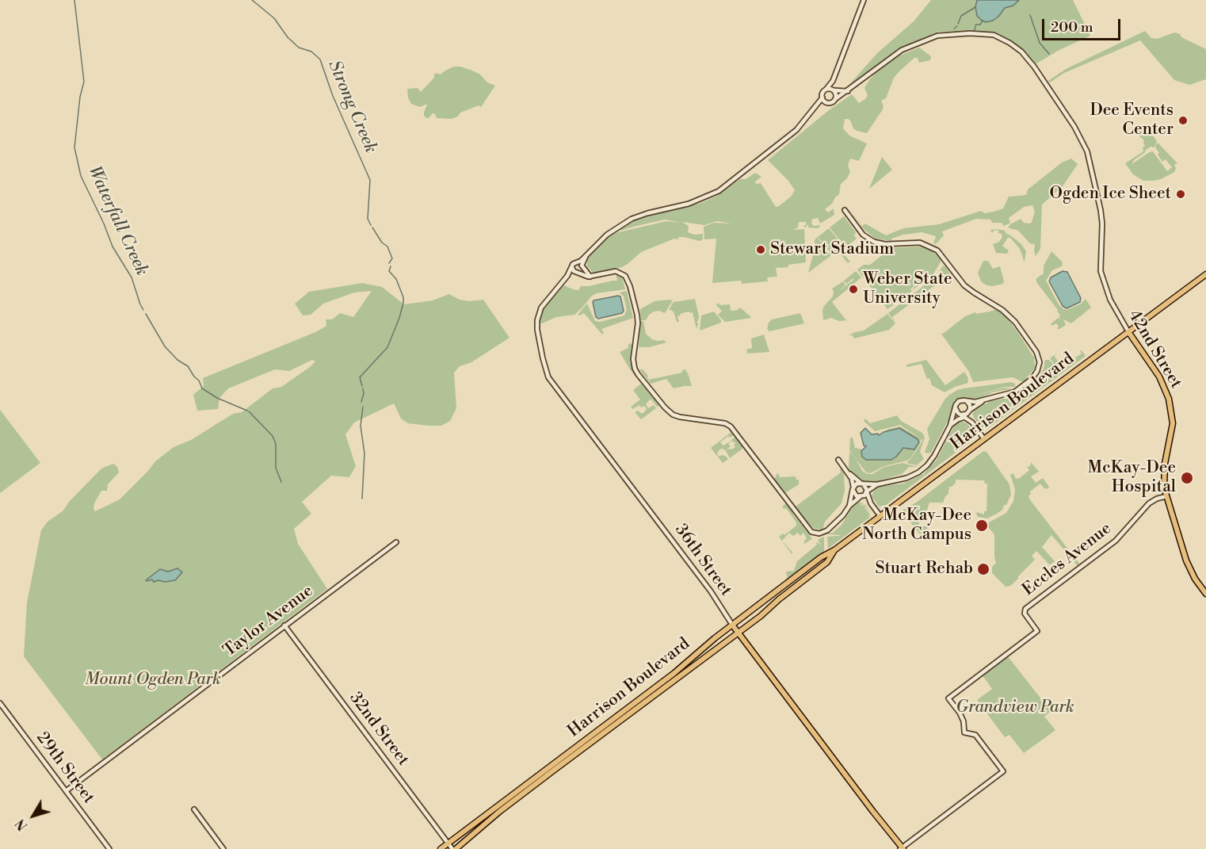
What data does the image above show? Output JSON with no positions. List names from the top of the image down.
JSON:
{
  "streets": {
    "main road": ["42nd Street", "Harrison Boulevard", "36th Street"],
    "street": [
      "Eccles Avenue",
      "Taylor Avenue",
      "32nd Street",
      "29th Street"
    ]
  },
  "crossings": [
    ["42nd Street", "Harrison Boulevard"],
    ["42nd Street", "Eccles Avenue"],
    ["Harrison Boulevard", "36th Street"],
    ["Harrison Boulevard", "32nd Street"],
    ["Eccles Avenue", "36th Street"],
    ["Taylor Avenue", "32nd Street"],
    ["Taylor Avenue", "29th Street"]
  ],
  "water": ["Strong Creek", "Waterfall Creek"],
  "parks": ["Mount Ogden Park", "Grandview Park"],
  "places": [
    "Dee Events Center",
    "Ogden Ice Sheet",
    "Stewart Stadium",
    "Weber State University",
    "McKay-Dee Hospital",
    "McKay-Dee North Campus",
    "Stuart Rehab"
  ],
  "scale_bar": "200 m",
  "north": "bottom left"
}
